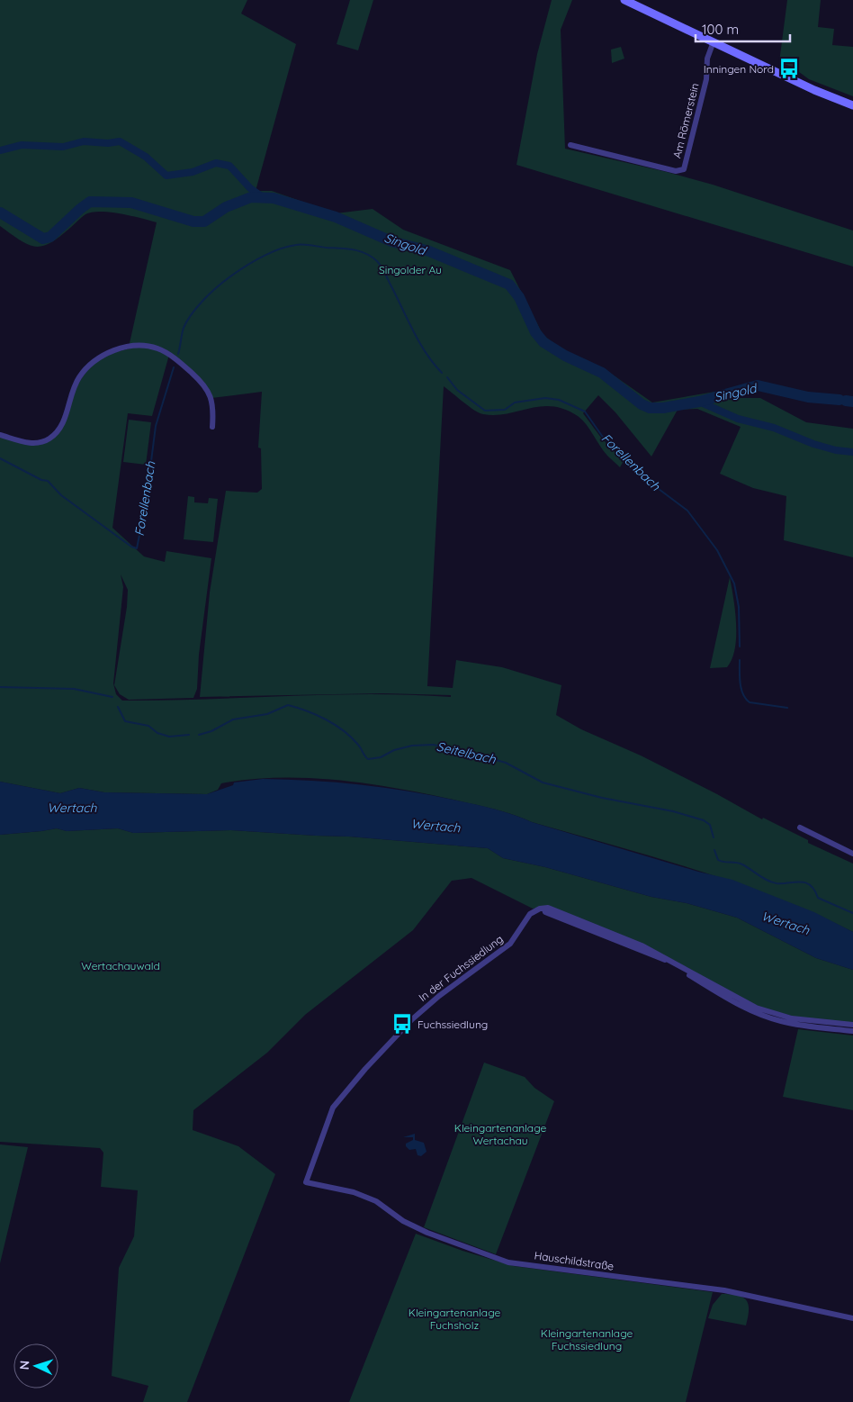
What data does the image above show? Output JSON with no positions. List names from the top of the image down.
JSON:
{
  "streets": {
    "street": ["Am Römerstein", "In der Fuchssiedlung", "Hauschildstraße"]
  },
  "crossings": [
    ["In der Fuchssiedlung", "Hauschildstraße"]
  ],
  "water": [
    "Singold",
    "Forellenbach",
    "Seitelbach",
    "Wertach"
  ],
  "parks": [
    "Singolder Au",
    "Wertachauwald",
    "Kleingartenanlage Wertachau",
    "Kleingartenanlage Fuchsholz",
    "Kleingartenanlage Fuchssiedlung"
  ],
  "places": {
    "bus stop": ["Inningen Nord", "Fuchssiedlung"]
  },
  "scale_bar": "100 m",
  "north": "left"
}
